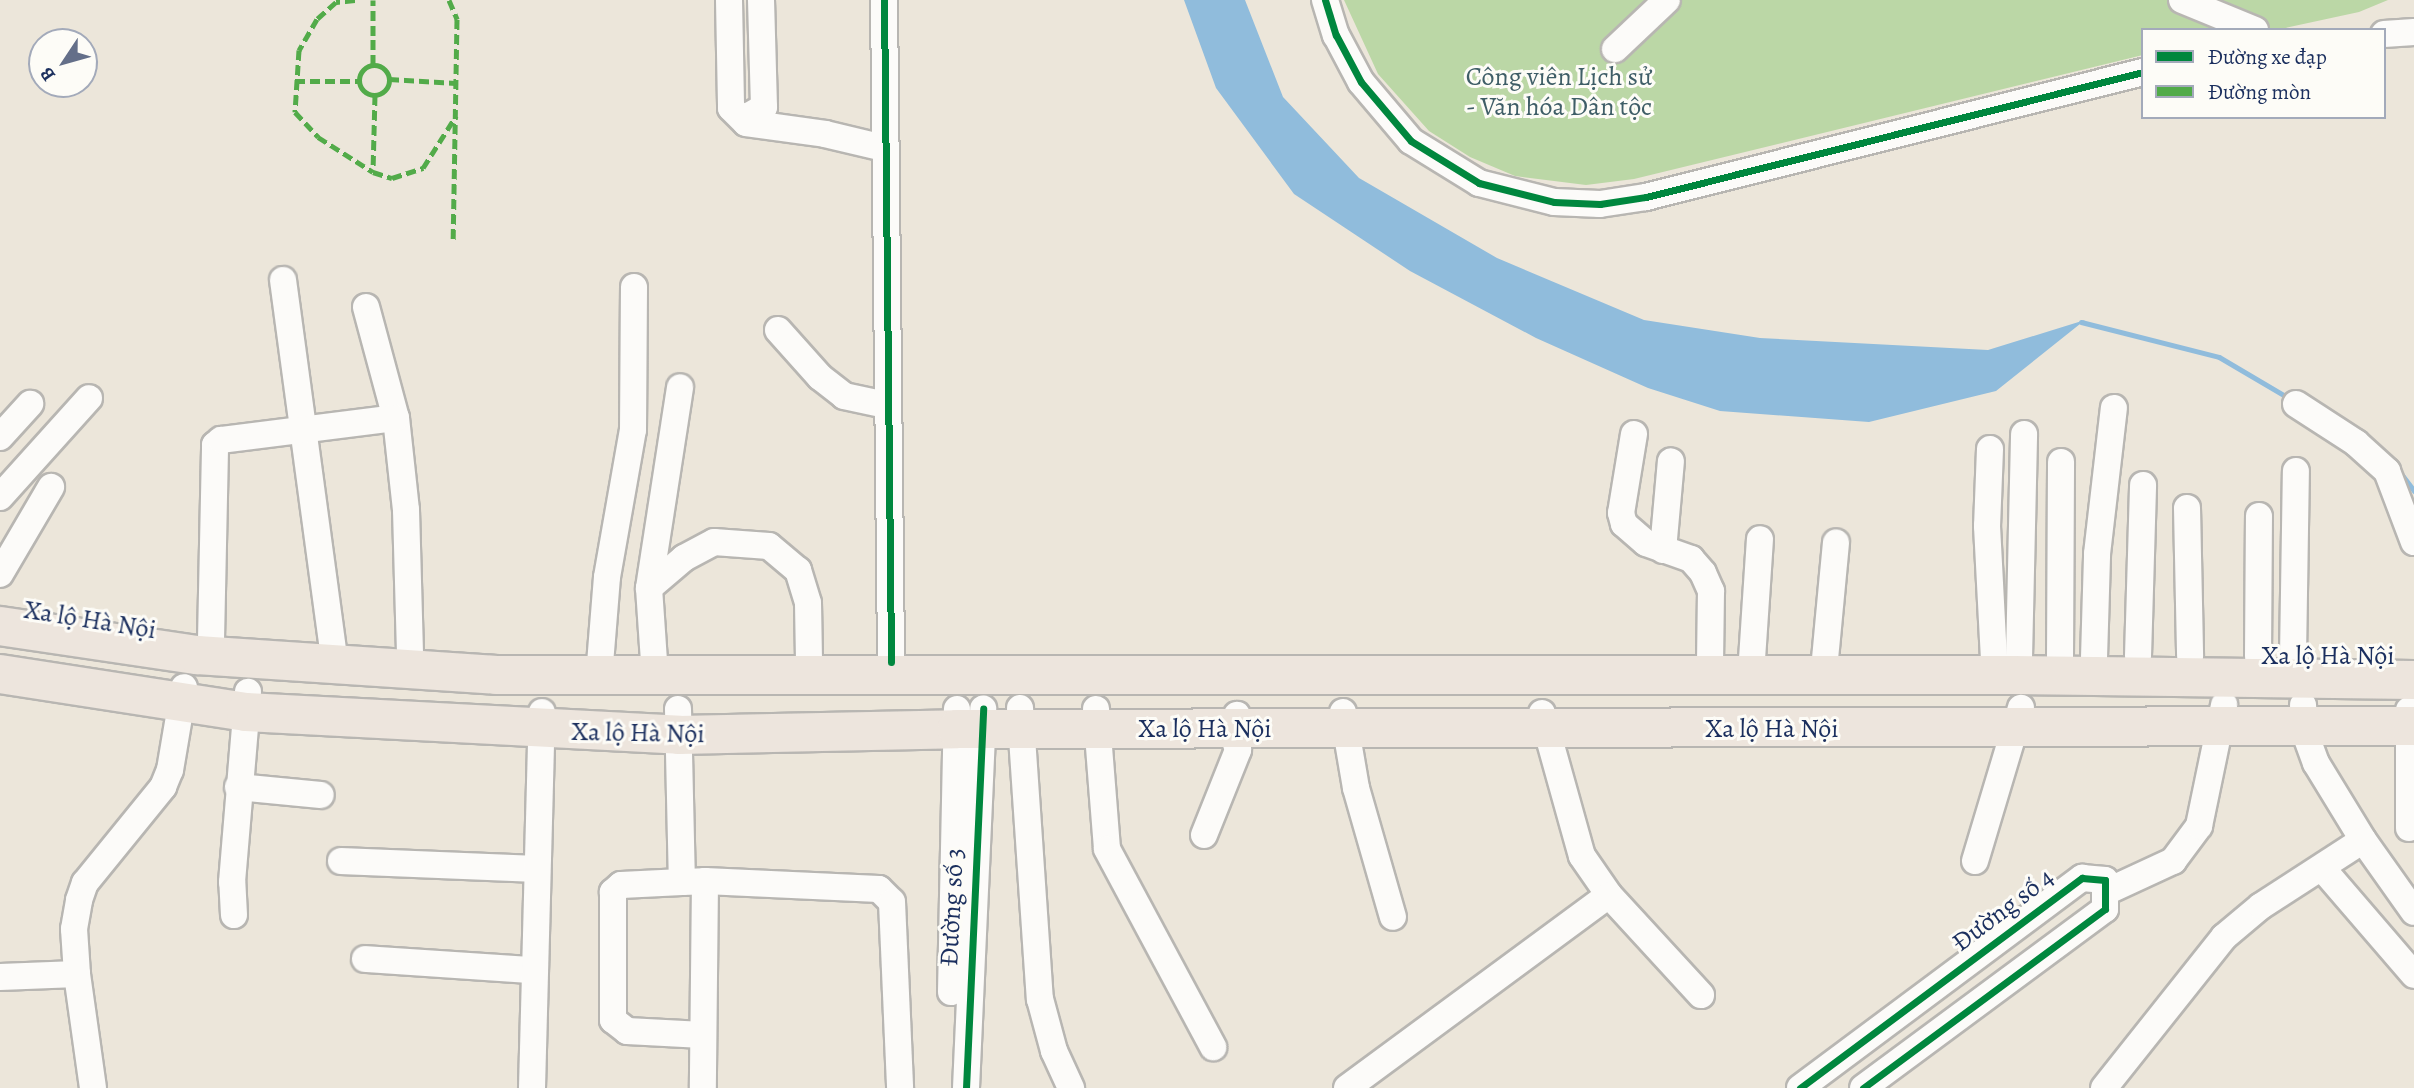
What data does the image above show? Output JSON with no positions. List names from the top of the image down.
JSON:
{
  "streets": {
    "highway": ["Xa lộ Hà Nội"],
    "street": ["Đường số 3", "Đường số 4"]
  },
  "crossings": [
    ["Xa lộ Hà Nội", "Đường số 3"]
  ],
  "parks": ["Công viên Lịch sử - Văn hóa Dân tộc"],
  "legend": ["Đường xe đạp", "Đường mòn"],
  "north": "bottom left"
}
